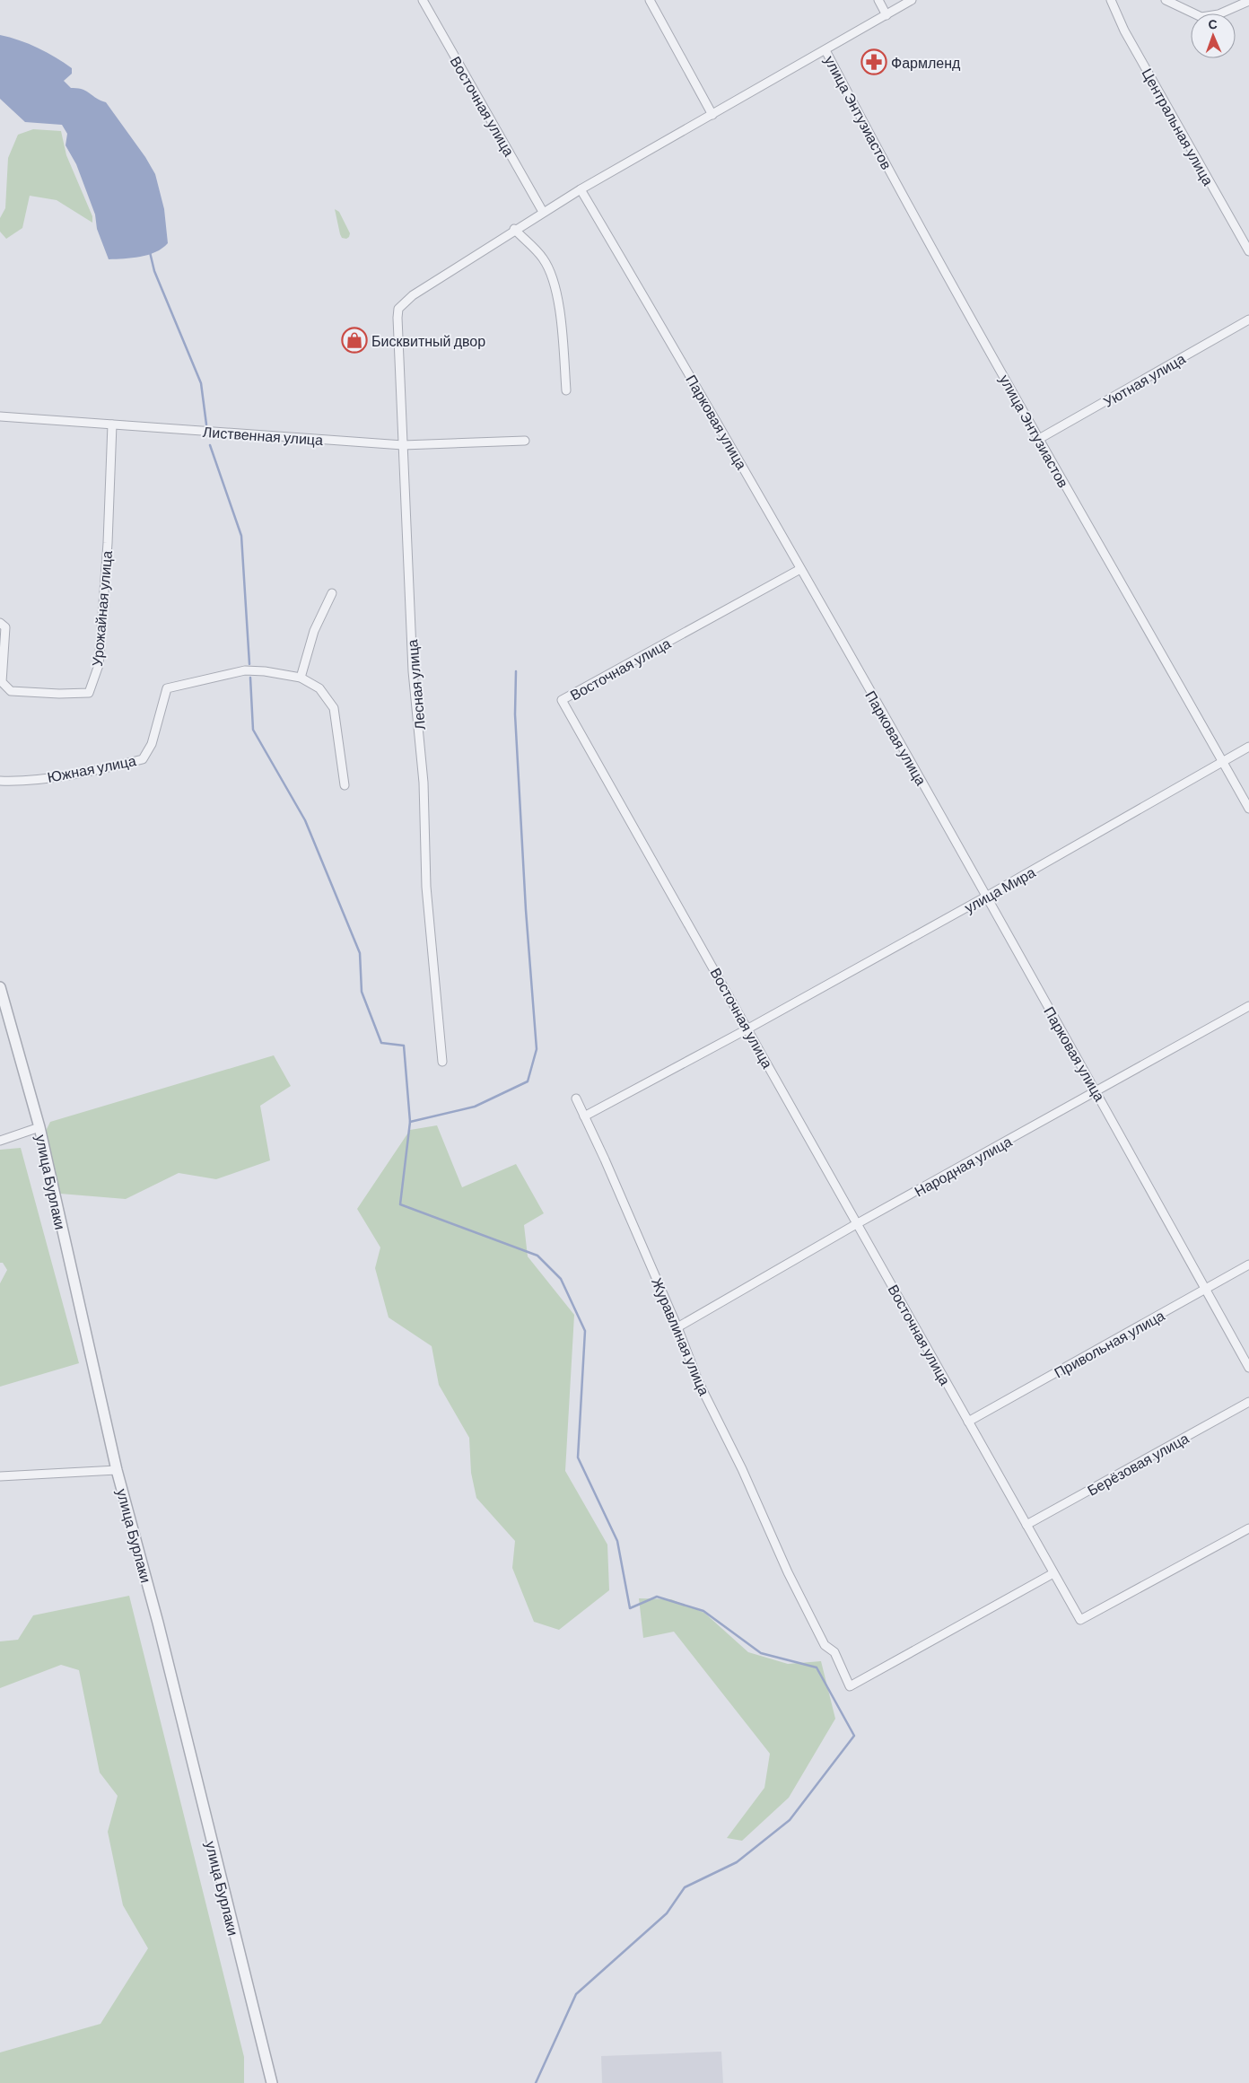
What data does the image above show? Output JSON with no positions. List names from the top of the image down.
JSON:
{
  "streets": {
    "street": [
      "Восточная улица",
      "улица Энтузиастов",
      "Центральная улица",
      "Уютная улица",
      "Парковая улица",
      "Лиственная улица",
      "Урожайная улица",
      "Лесная улица",
      "Южная улица",
      "улица Мира",
      "Народная улица",
      "улица Бурлаки",
      "Журавлиная улица",
      "Привольная улица",
      "Берёзовая улица"
    ]
  },
  "crossings": [
    ["Восточная улица", "Парковая улица"],
    ["Восточная улица", "улица Мира"],
    ["Восточная улица", "Народная улица"],
    ["Восточная улица", "Журавлиная улица"],
    ["Восточная улица", "Привольная улица"],
    ["Восточная улица", "Берёзовая улица"],
    ["улица Энтузиастов", "Уютная улица"],
    ["улица Энтузиастов", "улица Мира"],
    ["Парковая улица", "улица Мира"],
    ["Парковая улица", "Народная улица"],
    ["Парковая улица", "Привольная улица"],
    ["Лиственная улица", "Урожайная улица"],
    ["Лиственная улица", "Лесная улица"],
    ["улица Мира", "Журавлиная улица"],
    ["Народная улица", "Журавлиная улица"]
  ],
  "places": {
    "pharmacy": ["Фармленд"],
    "shop": ["Бисквитный двор"]
  },
  "north": "top"
}
